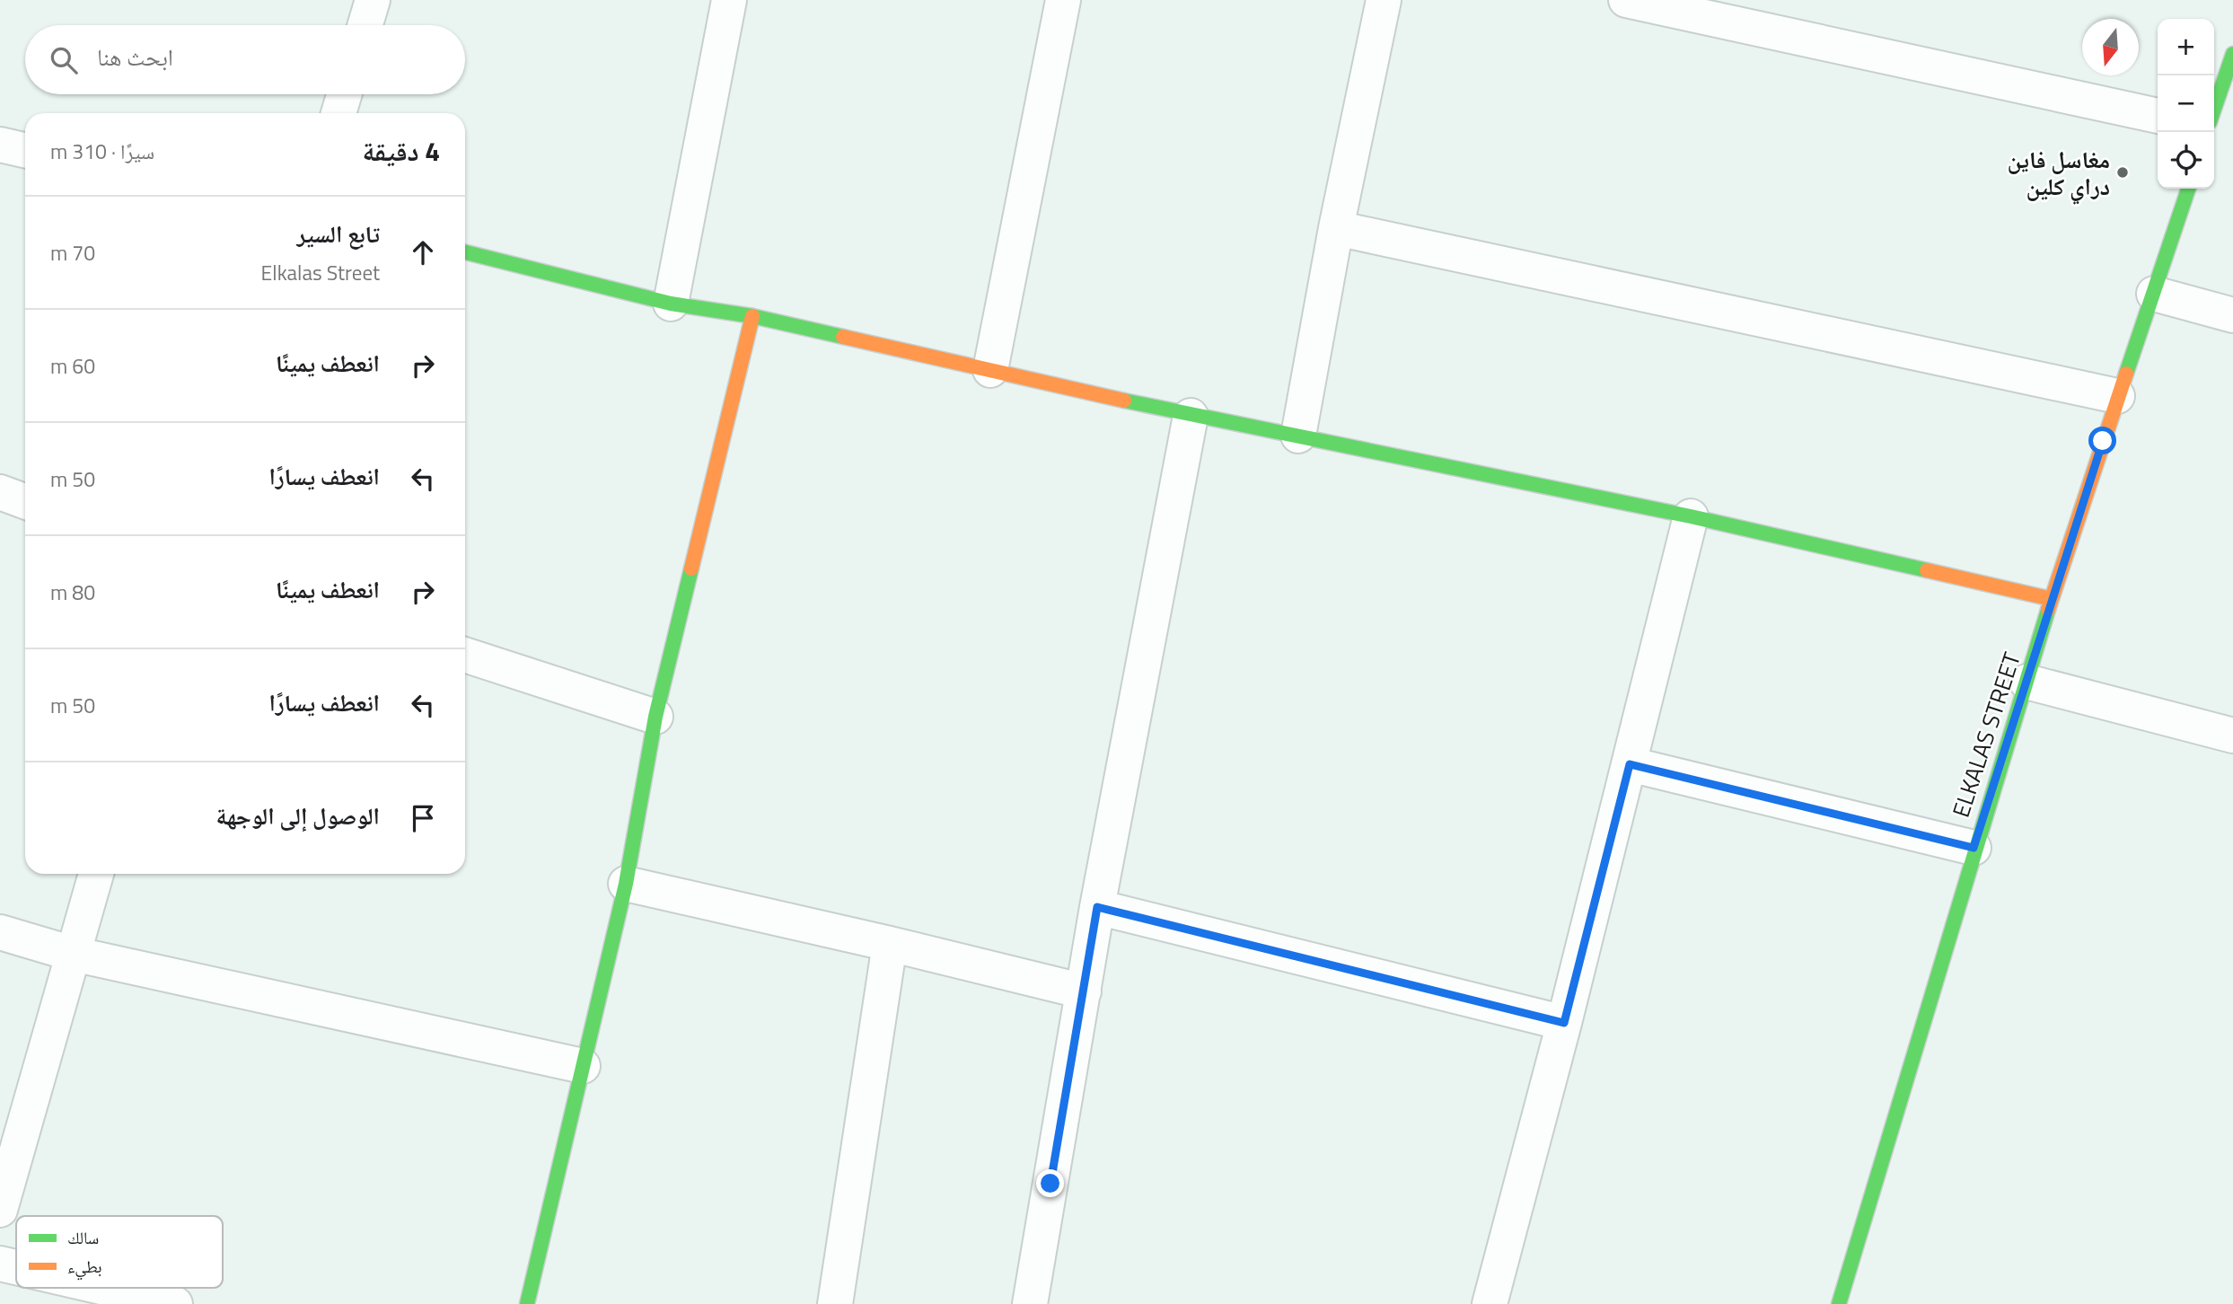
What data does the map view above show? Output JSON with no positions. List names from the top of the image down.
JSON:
{
  "streets": {
    "street": ["ELKALAS STREET"]
  },
  "places": ["مغاسل فاين دراي كلين"],
  "legend": ["سالك", "بطيء"],
  "north": "bottom",
  "page": {
    "map_buttons": ["+", "−"],
    "search": "ابحث هنا",
    "heading": ["4 دقيقة", "سيرًا · 310 m"],
    "list": [
      ["تابع السير", "Elkalas Street", "70 m"],
      ["انعطف يمينًا", "60 m"],
      ["انعطف يسارًا", "50 m"],
      ["انعطف يمينًا", "80 m"],
      ["انعطف يسارًا", "50 m"],
      "الوصول إلى الوجهة"
    ]
  }
}
